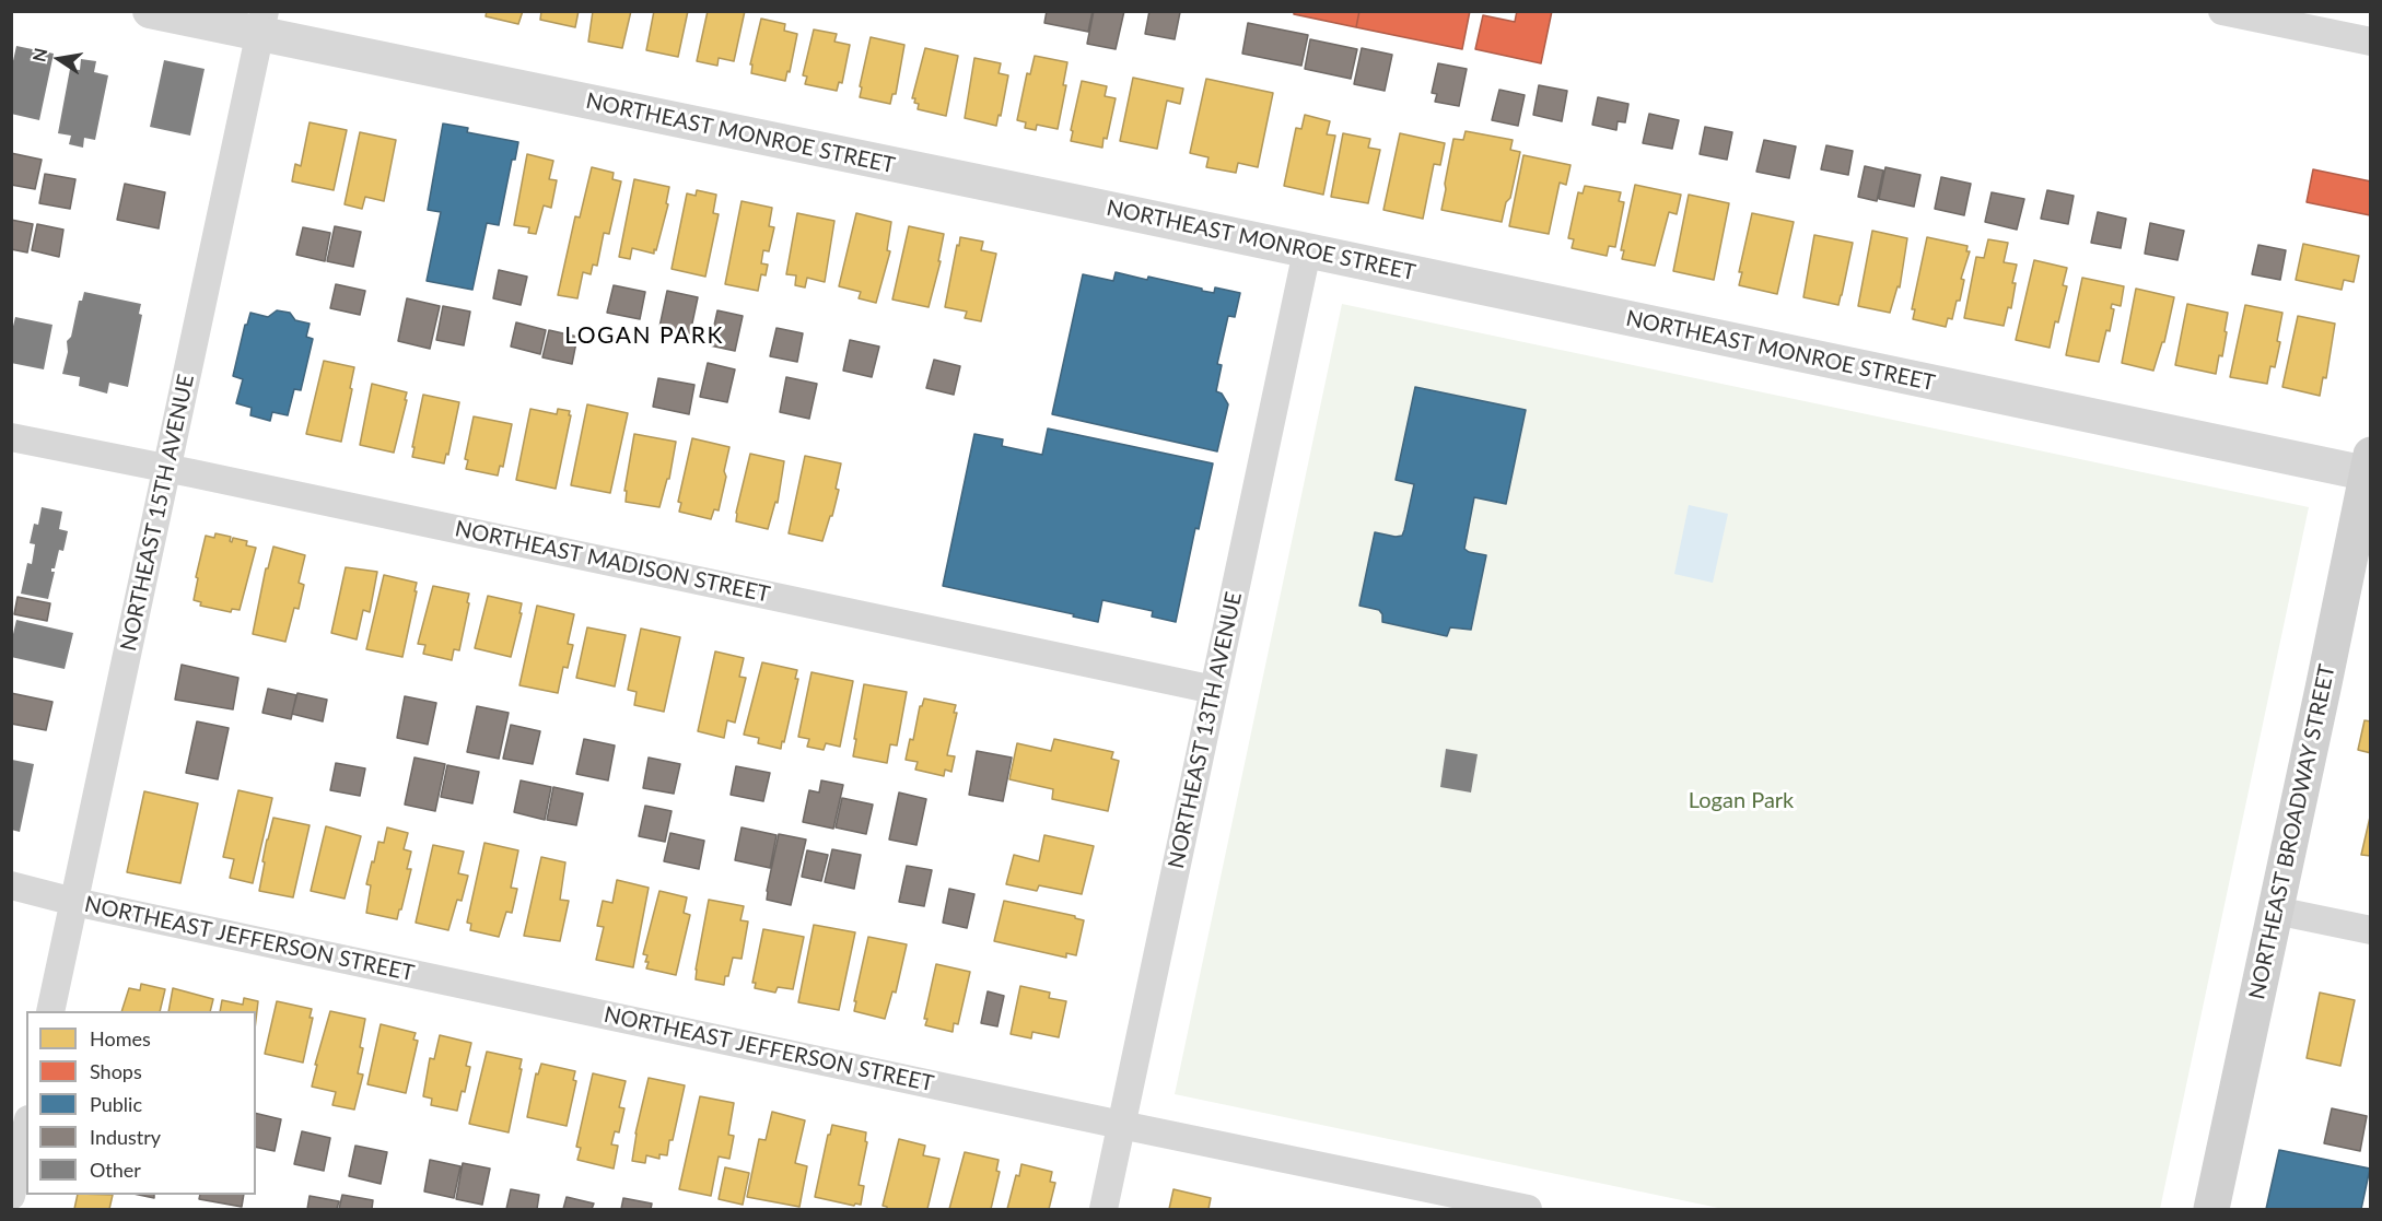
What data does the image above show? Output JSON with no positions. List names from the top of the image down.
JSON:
{
  "streets": {
    "main road": ["NORTHEAST BROADWAY STREET"],
    "street": [
      "NORTHEAST MONROE STREET",
      "NORTHEAST 15TH AVENUE",
      "NORTHEAST MADISON STREET",
      "NORTHEAST 13TH AVENUE",
      "NORTHEAST JEFFERSON STREET"
    ]
  },
  "crossings": [
    ["NORTHEAST MONROE STREET", "NORTHEAST 15TH AVENUE"],
    ["NORTHEAST MONROE STREET", "NORTHEAST 13TH AVENUE"],
    ["NORTHEAST MONROE STREET", "NORTHEAST BROADWAY STREET"],
    ["NORTHEAST 15TH AVENUE", "NORTHEAST MADISON STREET"],
    ["NORTHEAST 15TH AVENUE", "NORTHEAST JEFFERSON STREET"],
    ["NORTHEAST MADISON STREET", "NORTHEAST 13TH AVENUE"],
    ["NORTHEAST 13TH AVENUE", "NORTHEAST JEFFERSON STREET"]
  ],
  "districts": ["LOGAN PARK"],
  "parks": ["Logan Park"],
  "legend": [
    "Homes",
    "Shops",
    "Public",
    "Industry",
    "Other"
  ],
  "north": "left"
}
